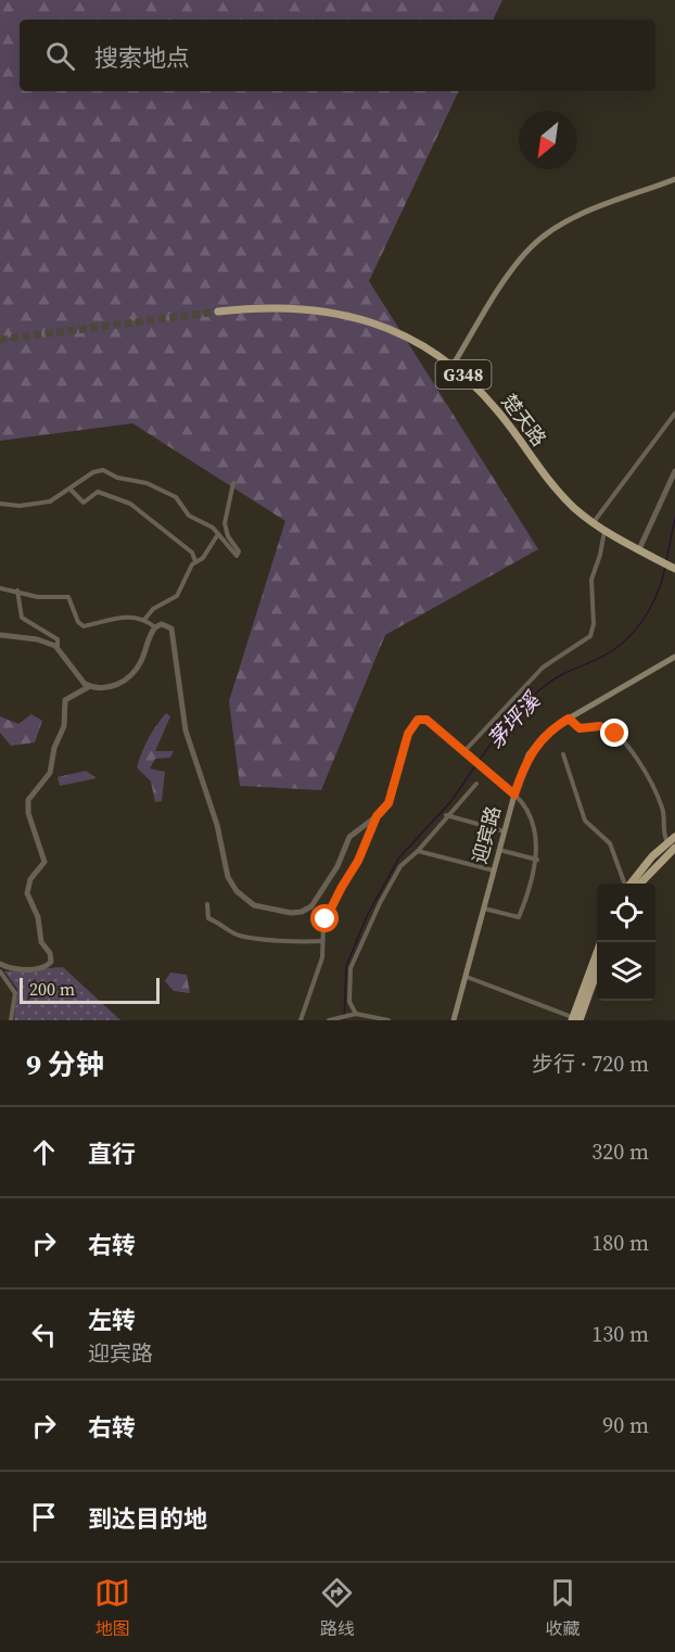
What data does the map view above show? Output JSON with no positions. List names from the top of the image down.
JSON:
{
  "streets": {
    "highway": ["G348", "楚天路"],
    "main road": ["迎宾路"]
  },
  "water": ["茅坪溪"],
  "scale_bar": "200 m",
  "north": "bottom left",
  "page": {
    "search": "搜索地点",
    "scale": "200 m",
    "heading": ["9 分钟", "步行 · 720 m"],
    "list": [
      ["直行", "320 m"],
      ["右转", "180 m"],
      ["左转", "迎宾路", "130 m"],
      ["右转", "90 m"],
      "到达目的地"
    ],
    "nav": ["地图", "路线", "收藏"]
  }
}
